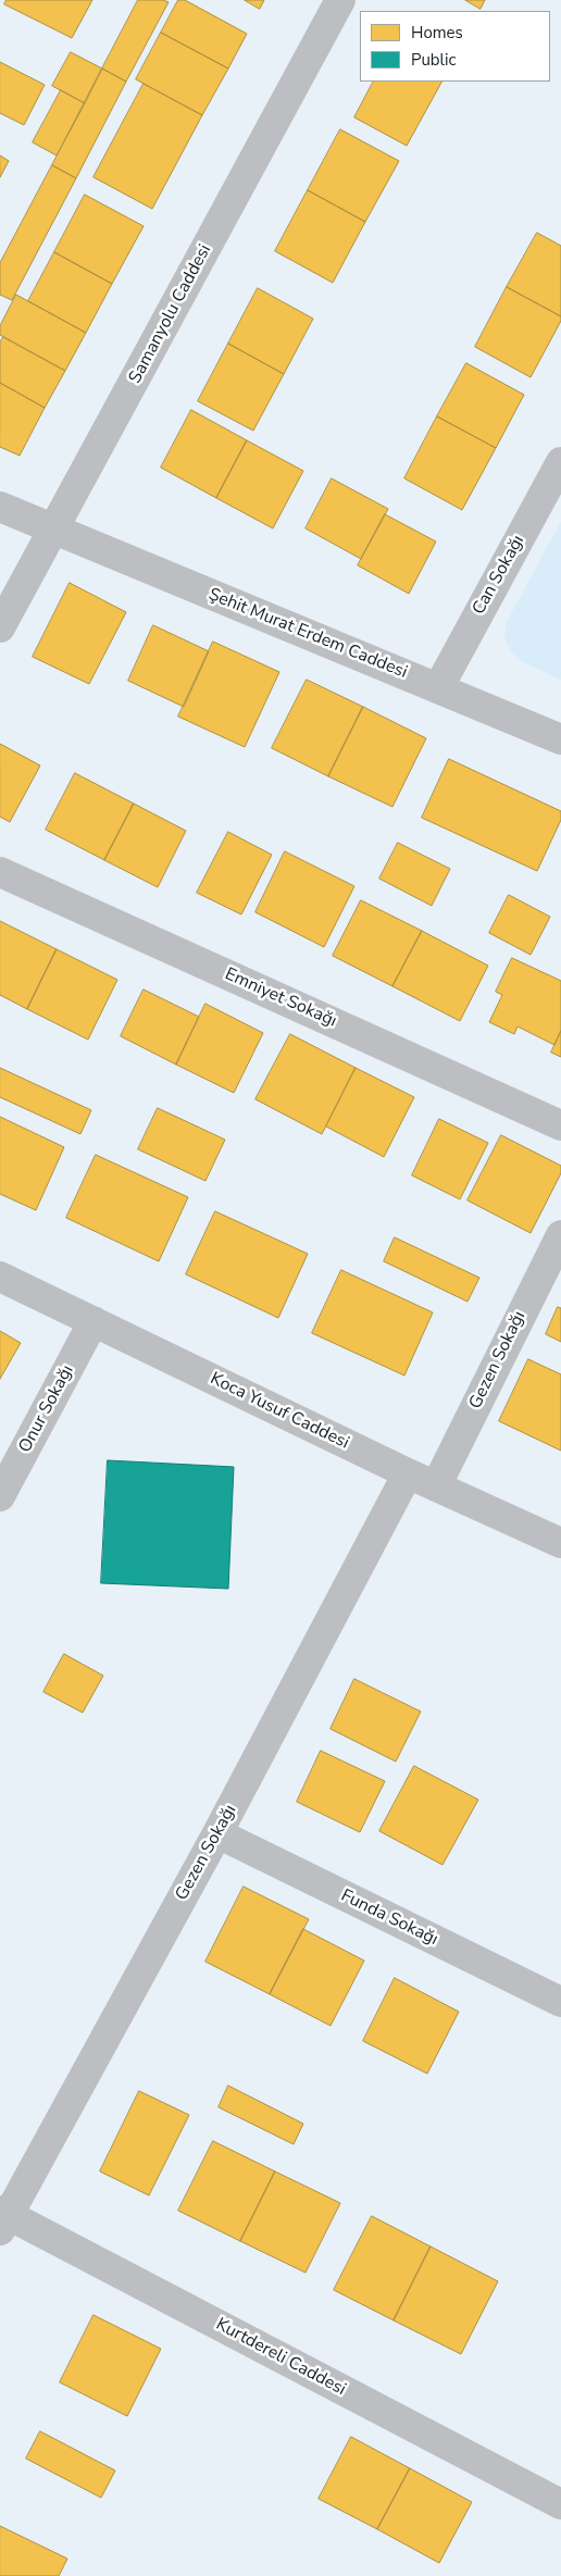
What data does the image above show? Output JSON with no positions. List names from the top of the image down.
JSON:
{
  "streets": {
    "street": [
      "Samanyolu Caddesi",
      "Can Sokağı",
      "Şehit Murat Erdem Caddesi",
      "Emniyet Sokağı",
      "Gezen Sokağı",
      "Onur Sokağı",
      "Koca Yusuf Caddesi",
      "Funda Sokağı",
      "Kurtdereli Caddesi"
    ]
  },
  "crossings": [
    ["Samanyolu Caddesi", "Şehit Murat Erdem Caddesi"],
    ["Can Sokağı", "Şehit Murat Erdem Caddesi"],
    ["Gezen Sokağı", "Koca Yusuf Caddesi"],
    ["Gezen Sokağı", "Funda Sokağı"],
    ["Gezen Sokağı", "Kurtdereli Caddesi"],
    ["Onur Sokağı", "Koca Yusuf Caddesi"]
  ],
  "legend": ["Homes", "Public"]
}
